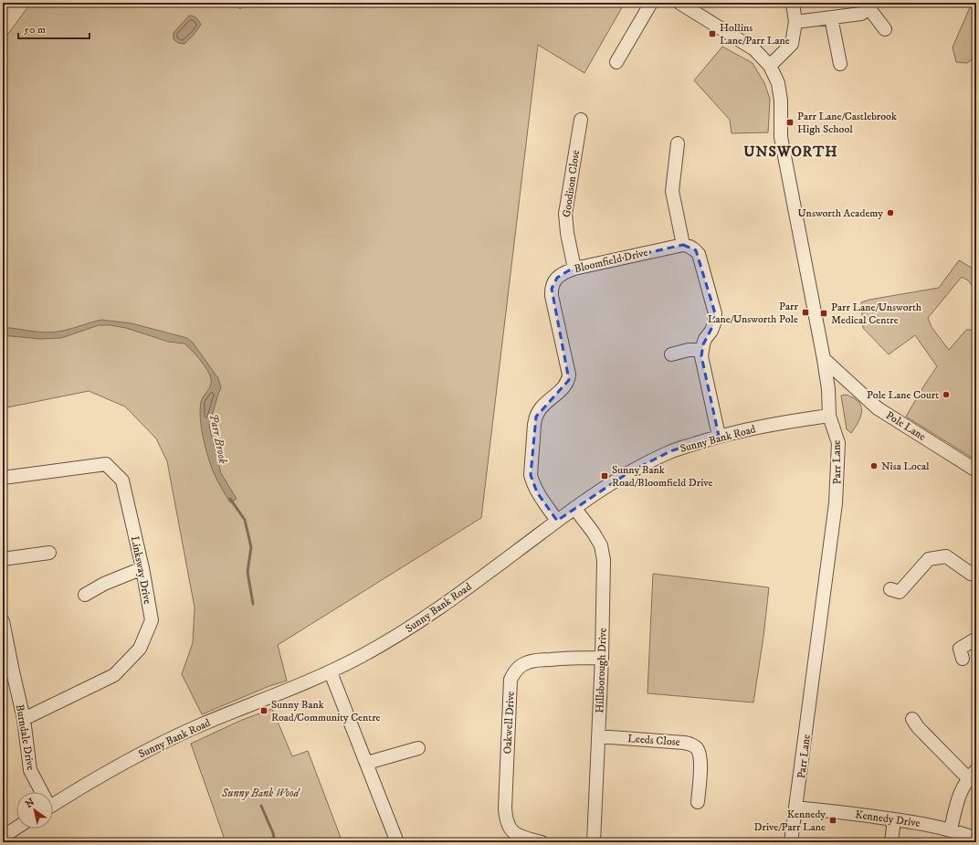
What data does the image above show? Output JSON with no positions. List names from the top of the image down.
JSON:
{
  "streets": {
    "street": [
      "Goodison Close",
      "Bloomfield Drive",
      "Pole Lane",
      "Sunny Bank Road",
      "Parr Lane",
      "Linksway Drive",
      "Hillsborough Drive",
      "Oakwell Drive",
      "Burndale Drive",
      "Leeds Close",
      "Kennedy Drive"
    ]
  },
  "crossings": [
    ["Goodison Close", "Bloomfield Drive"],
    ["Bloomfield Drive", "Sunny Bank Road"],
    ["Pole Lane", "Parr Lane"],
    ["Sunny Bank Road", "Parr Lane"],
    ["Sunny Bank Road", "Hillsborough Drive"],
    ["Parr Lane", "Kennedy Drive"],
    ["Linksway Drive", "Burndale Drive"],
    ["Hillsborough Drive", "Oakwell Drive"],
    ["Hillsborough Drive", "Leeds Close"]
  ],
  "districts": ["UNSWORTH"],
  "water": ["Parr Brook"],
  "parks": ["Sunny Bank Wood"],
  "places": {
    "transit": [
      "Hollins Lane/Parr Lane",
      "Parr Lane/Castlebrook High School",
      "Parr Lane/Unsworth Pole",
      "Parr Lane/Unsworth Medical Centre",
      "Sunny Bank Road/Bloomfield Drive",
      "Sunny Bank Road/Community Centre",
      "Kennedy Drive/Parr Lane"
    ],
    "other": ["Unsworth Academy", "Pole Lane Court", "Nisa Local"]
  },
  "scale_bar": "50 m",
  "north": "top left"
}
